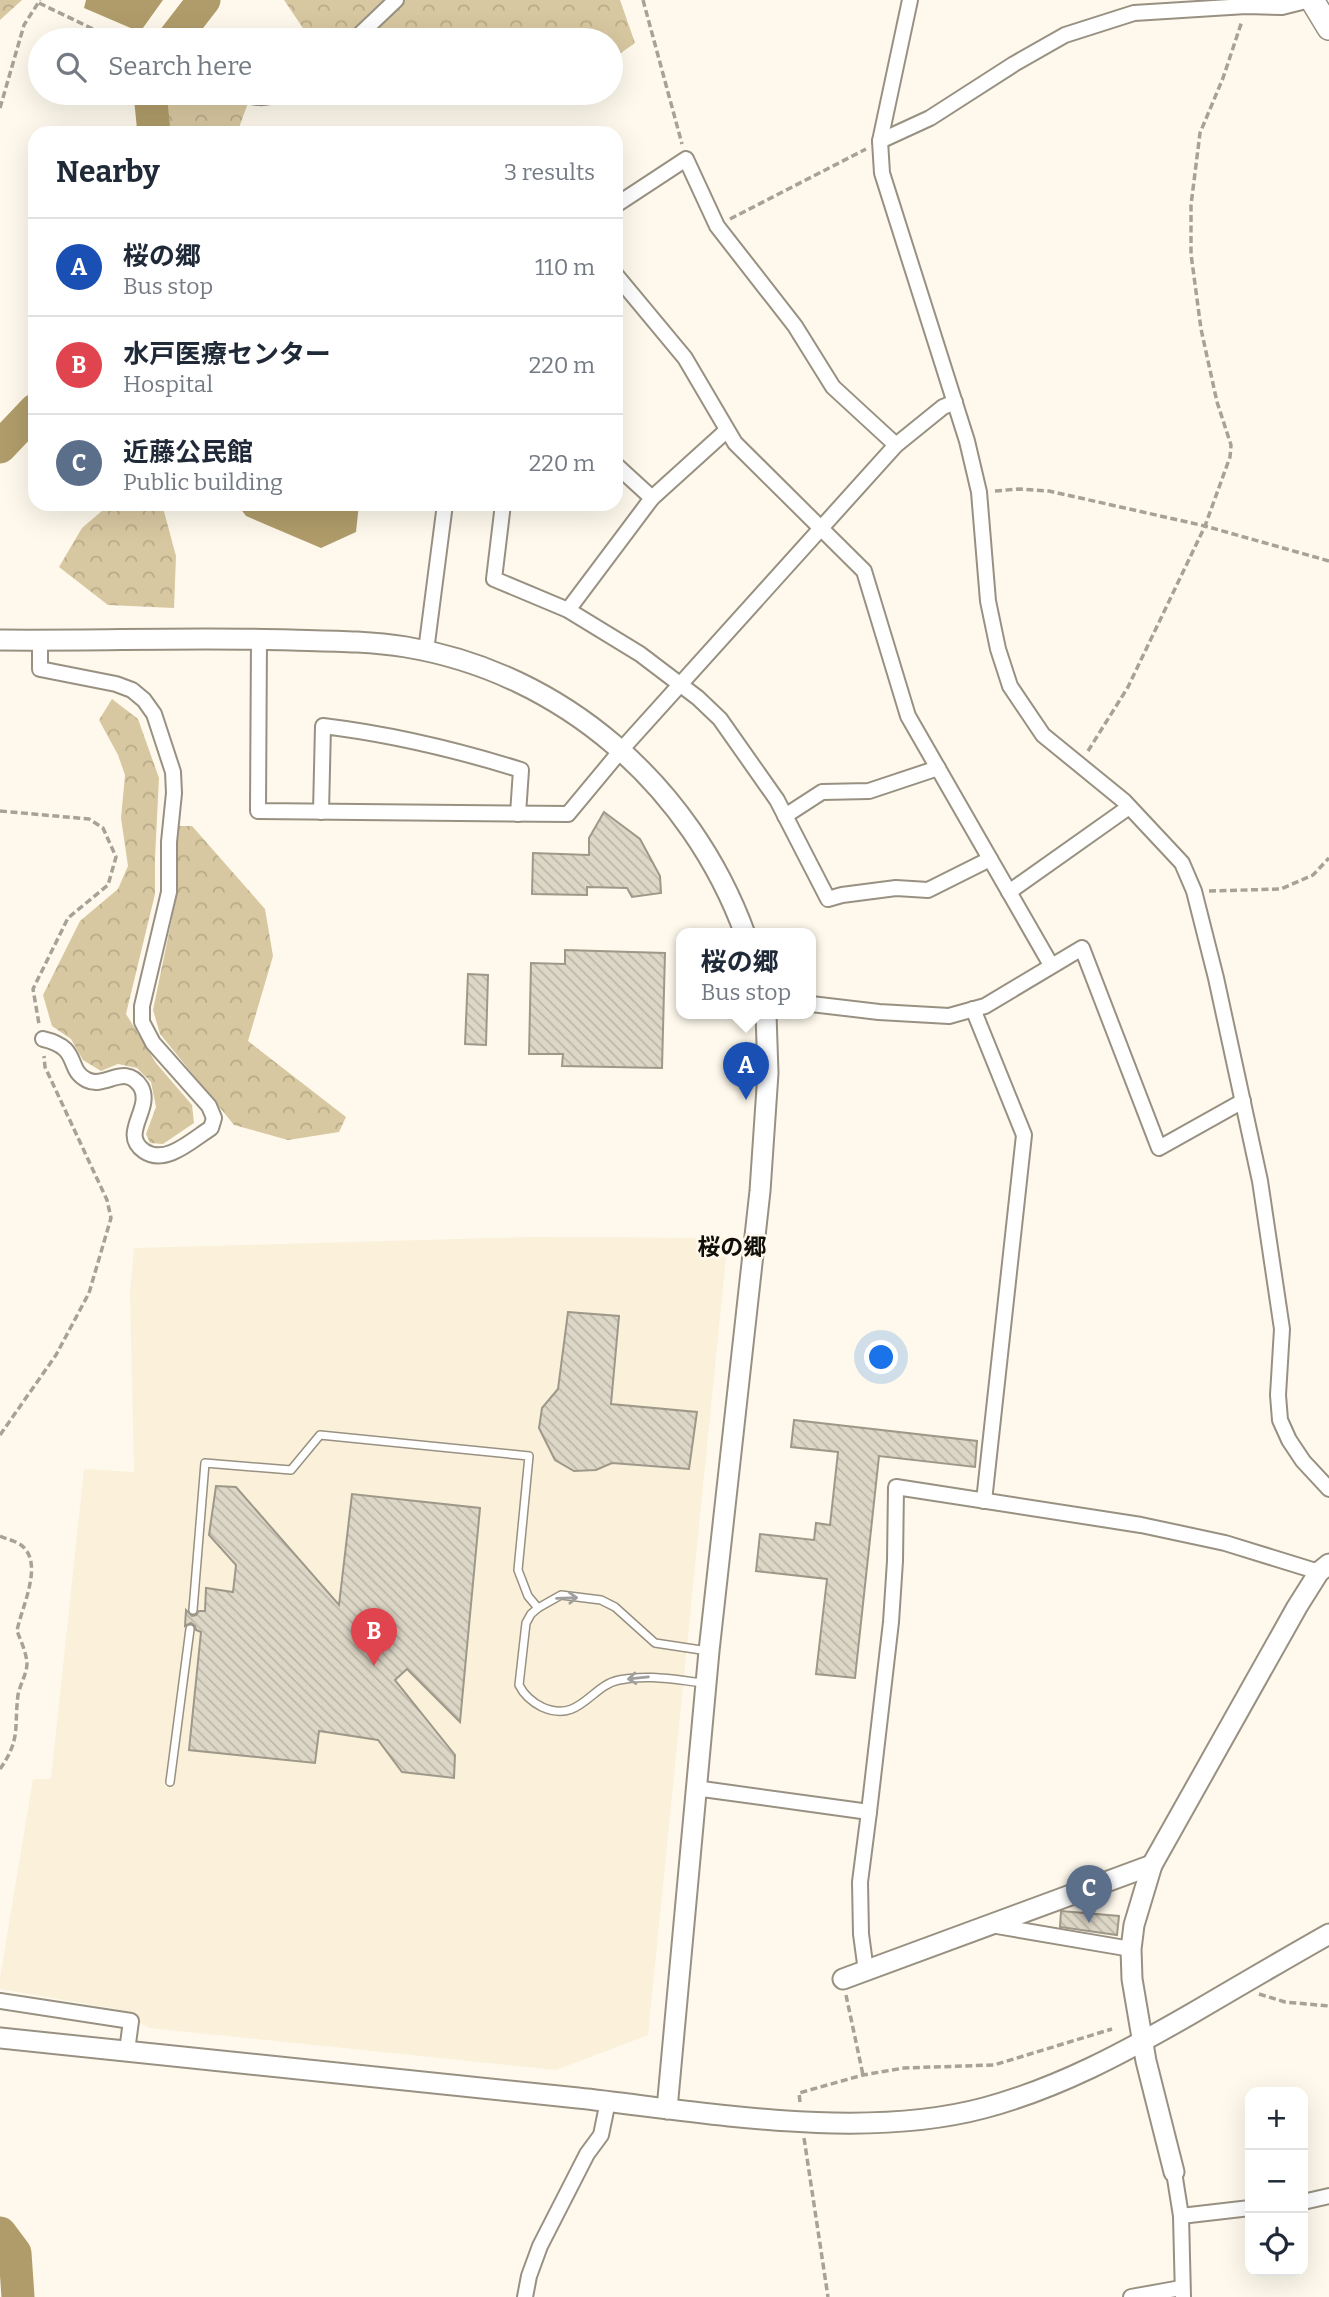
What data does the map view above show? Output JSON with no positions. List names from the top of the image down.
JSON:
{
  "districts": ["桜の郷"],
  "page": {
    "search": "Search here",
    "heading": ["Nearby", "3 results"],
    "list": [
      {
        "mark": "A",
        "name": "桜の郷",
        "note": "Bus stop",
        "value": "110 m"
      },
      {
        "mark": "B",
        "name": "水戸医療センター",
        "note": "Hospital",
        "value": "220 m"
      },
      {
        "mark": "C",
        "name": "近藤公民館",
        "note": "Public building",
        "value": "220 m"
      }
    ],
    "popup": ["桜の郷", "Bus stop"],
    "pins": ["A", "B", "C"],
    "map_buttons": ["+", "−"]
  }
}
